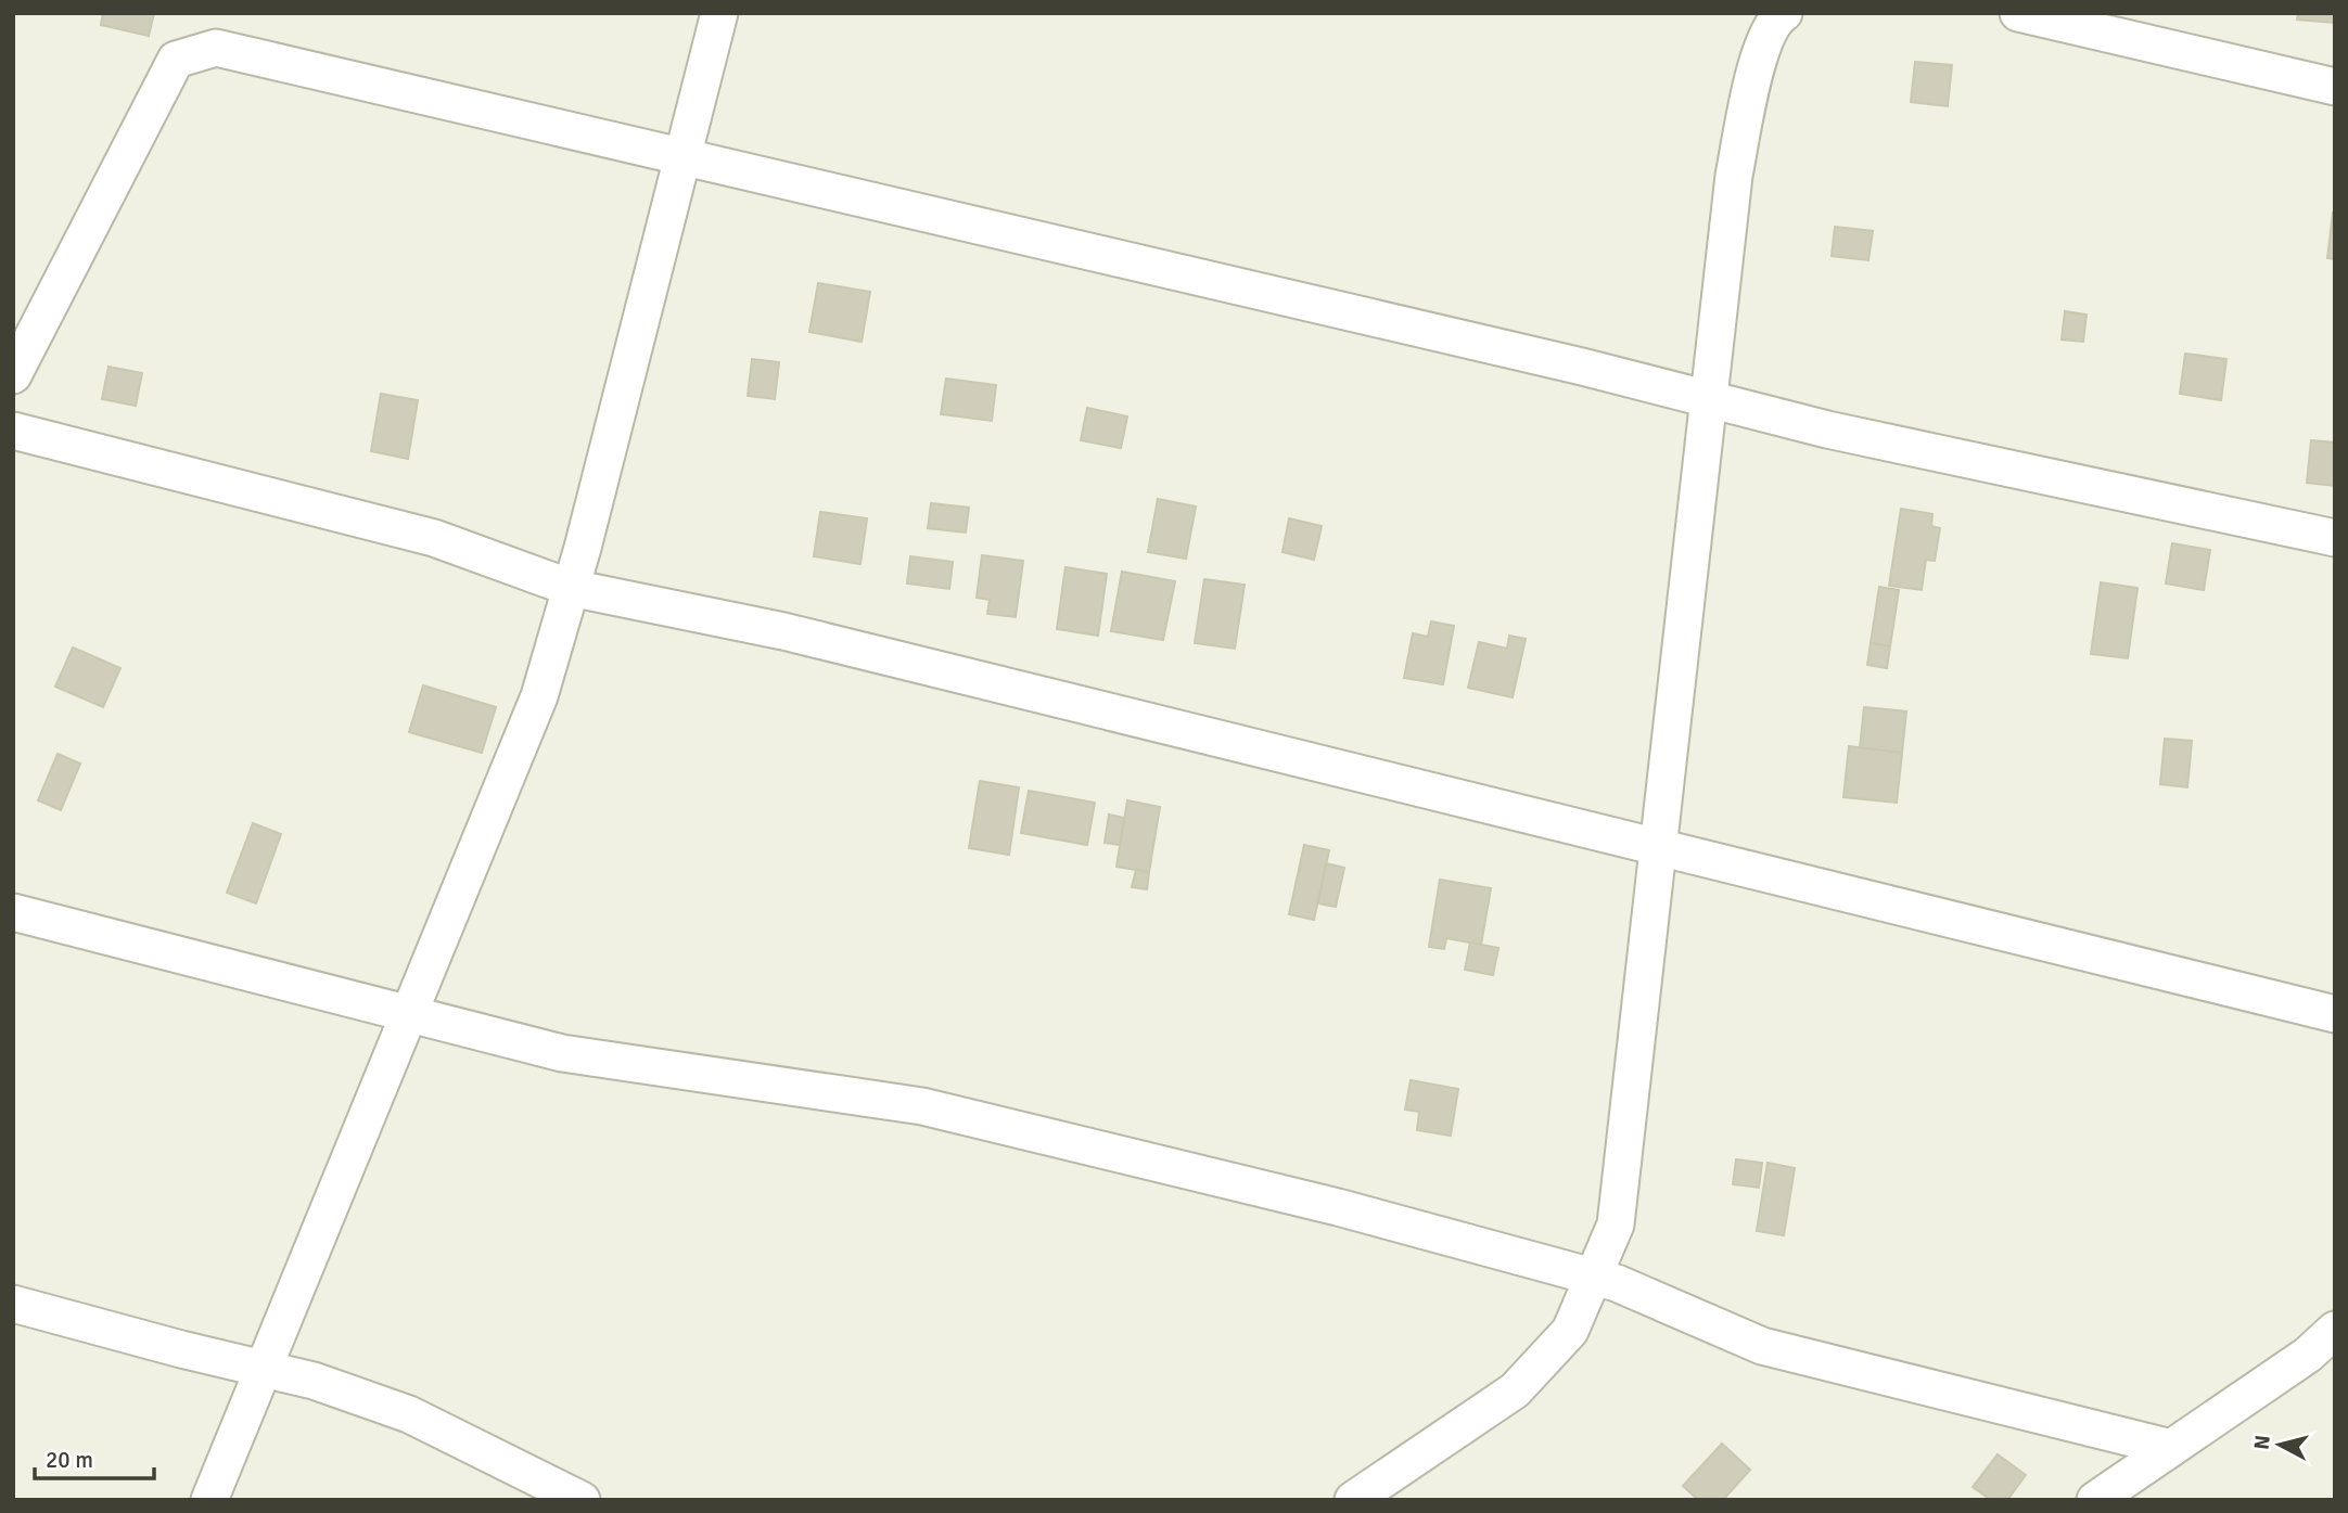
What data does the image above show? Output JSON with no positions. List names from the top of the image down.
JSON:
{
  "scale_bar": "20 m",
  "north": "left"
}
